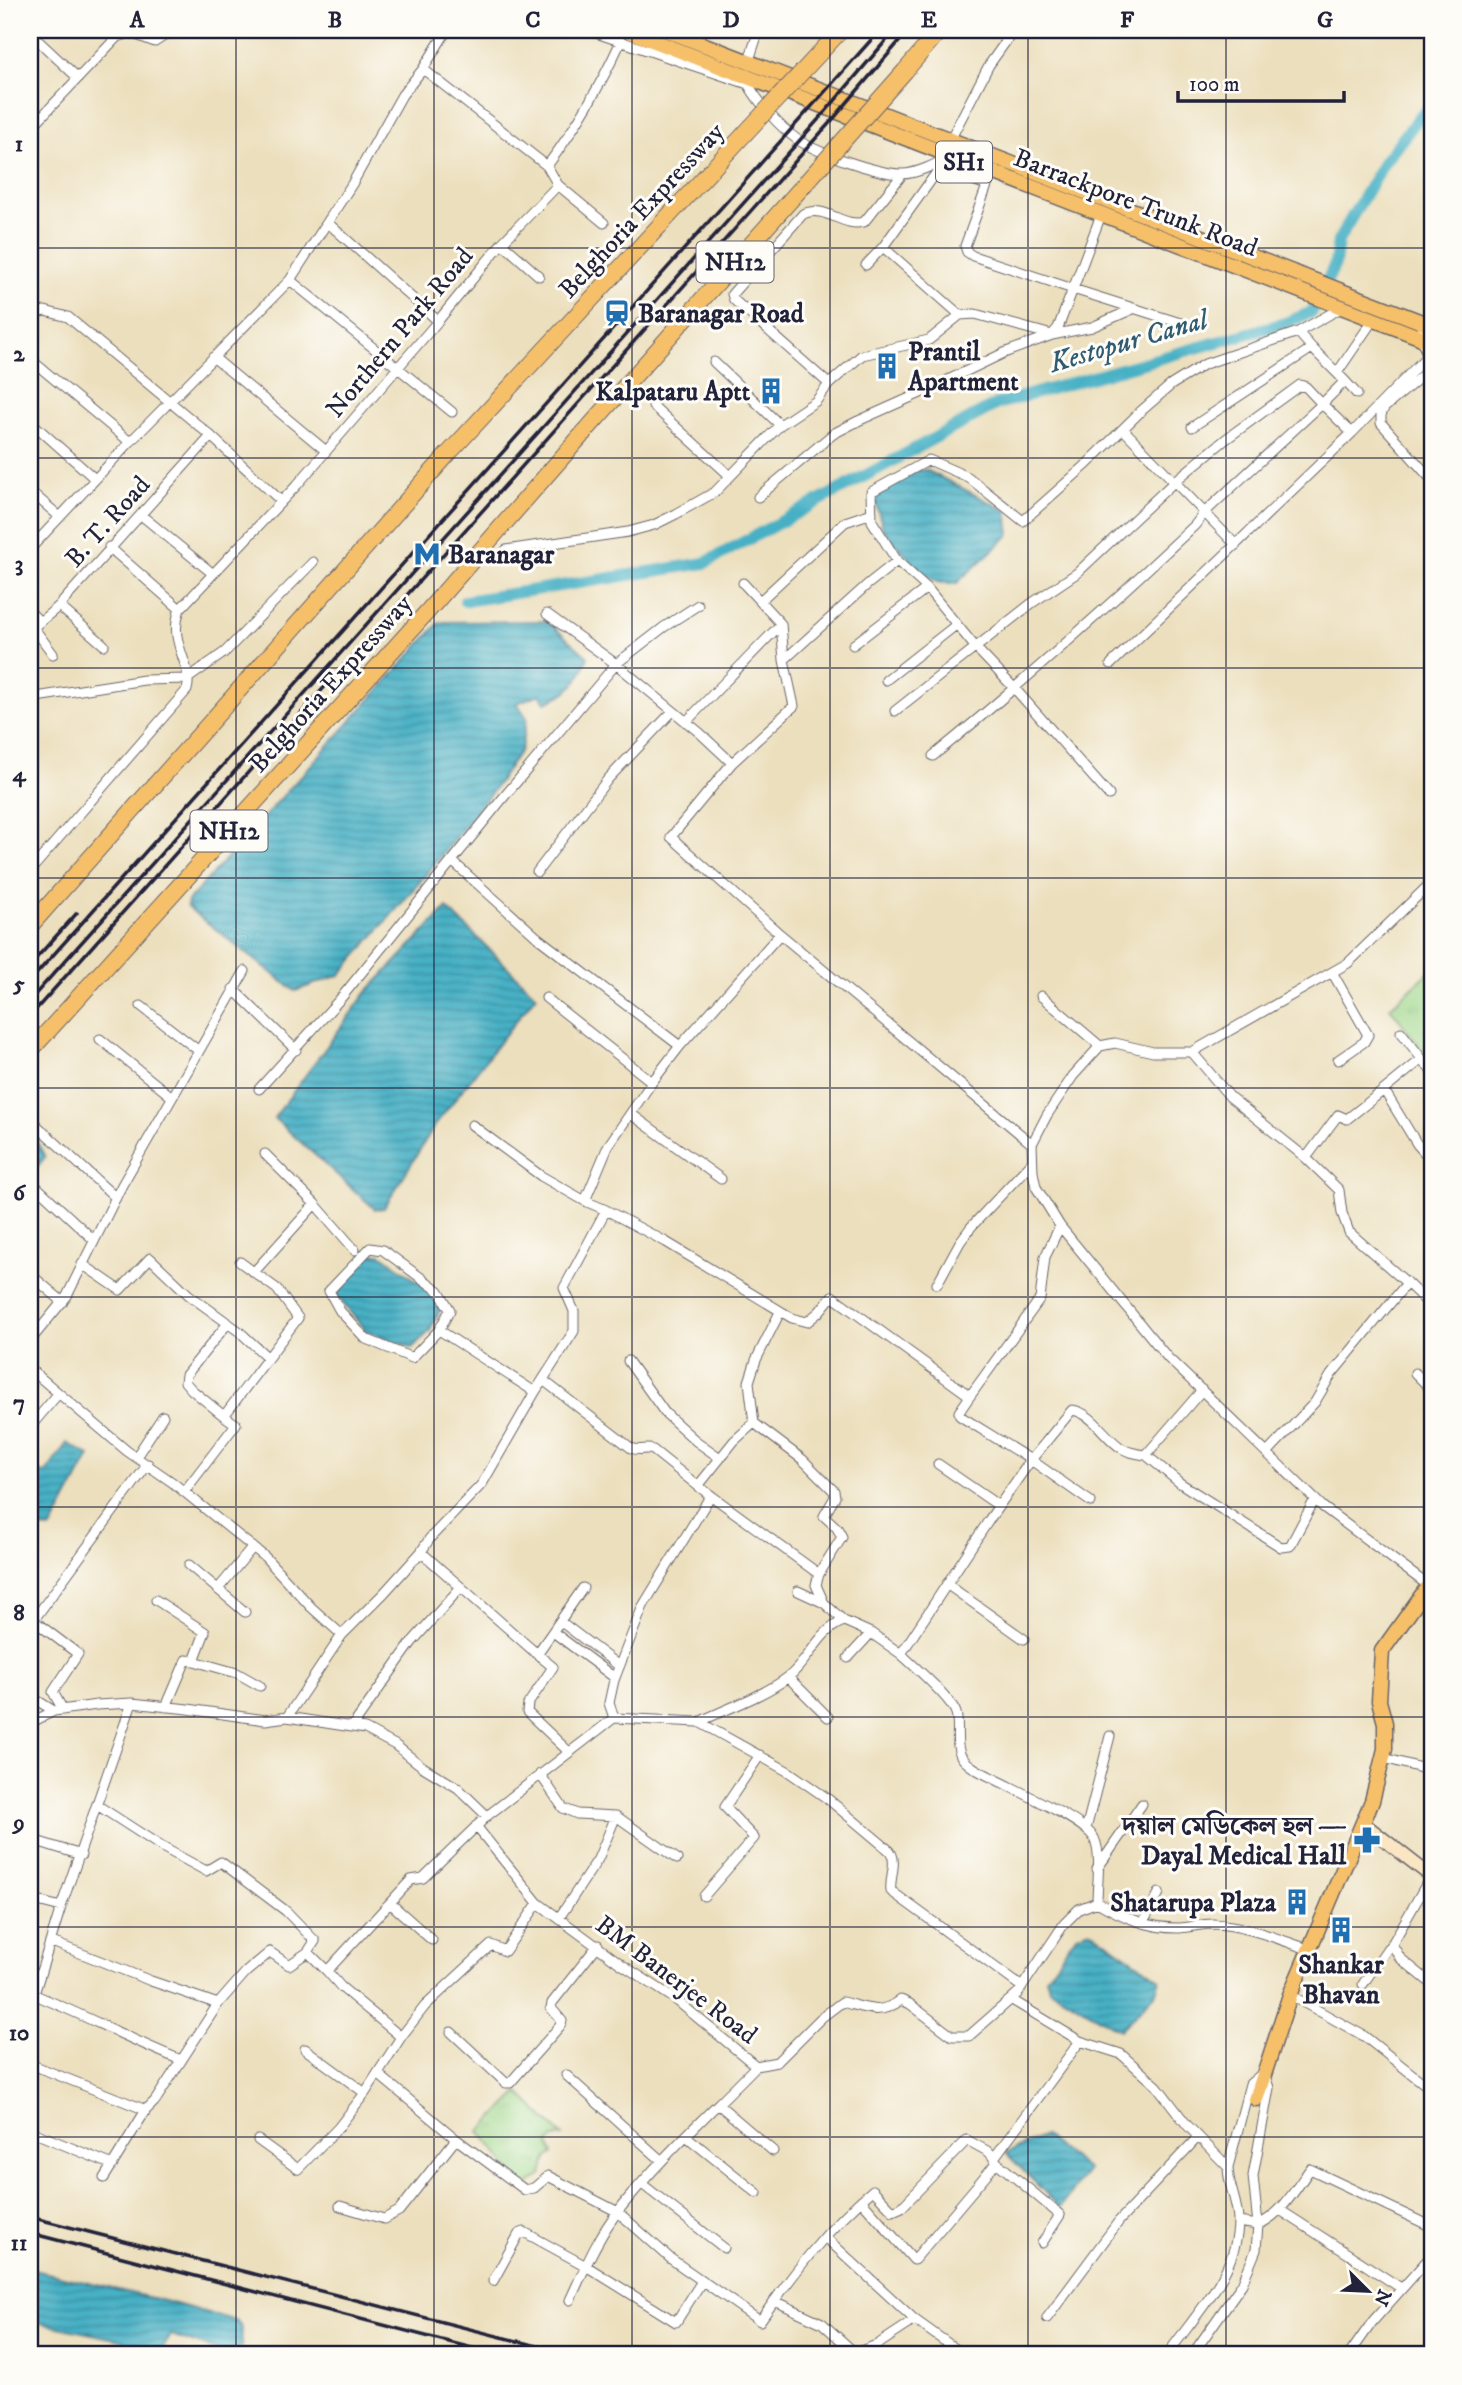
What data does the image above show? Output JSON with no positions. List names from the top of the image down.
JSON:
{
  "streets": {
    "highway": ["Belghoria Expressway", "NH12"],
    "main road": ["SH1", "Barrackpore Trunk Road"],
    "street": ["Northern Park Road", "B. T. Road", "BM Banerjee Road"]
  },
  "water": ["Kestopur Canal"],
  "places": {
    "station": ["Baranagar Road"],
    "building": [
      "Prantil Apartment",
      "Kalpataru Aptt",
      "Shatarupa Plaza",
      "Shankar Bhavan"
    ],
    "metro station": ["Baranagar"],
    "pharmacy": ["দয়াল মেডিকেল হল — Dayal Medical Hall"]
  },
  "scale_bar": "100 m",
  "north": "bottom right",
  "grid": {
    "columns": [
      "A",
      "B",
      "C",
      "D",
      "E",
      "F",
      "G"
    ],
    "rows": [
      "1",
      "2",
      "3",
      "4",
      "5",
      "6",
      "7",
      "8",
      "9",
      "10",
      "11"
    ]
  }
}
